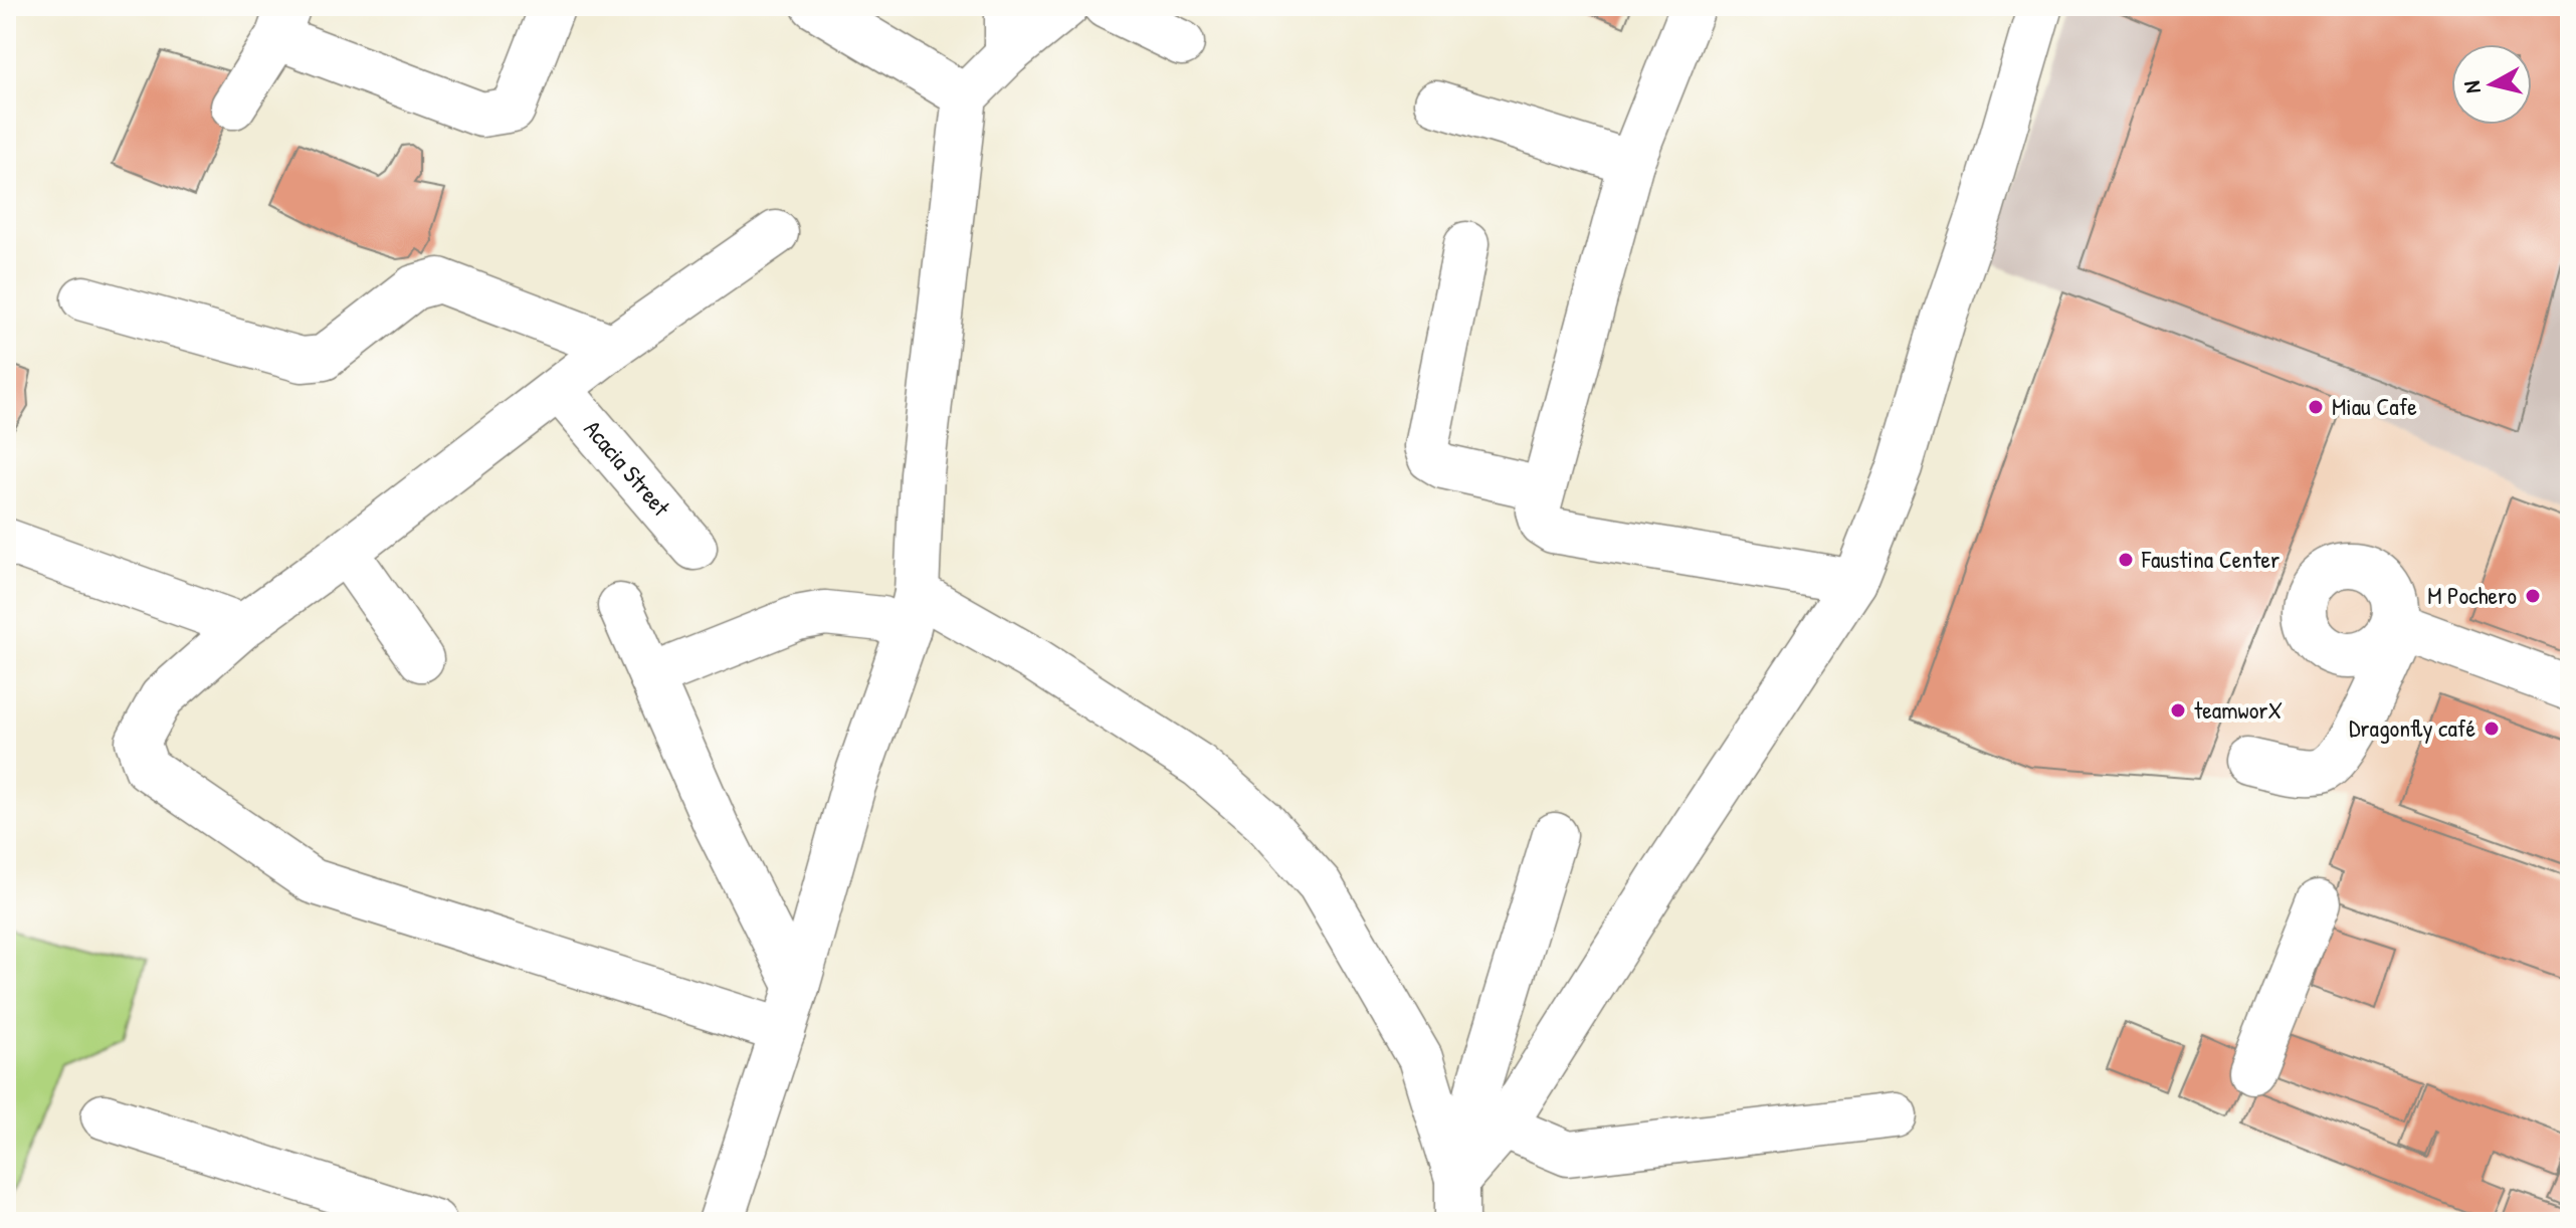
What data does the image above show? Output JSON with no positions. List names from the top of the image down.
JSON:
{
  "streets": {
    "street": ["Acacia Street"]
  },
  "places": [
    "Miau Cafe",
    "Faustina Center",
    "M Pochero",
    "teamworX",
    "Dragonfly café"
  ],
  "north": "left"
}
